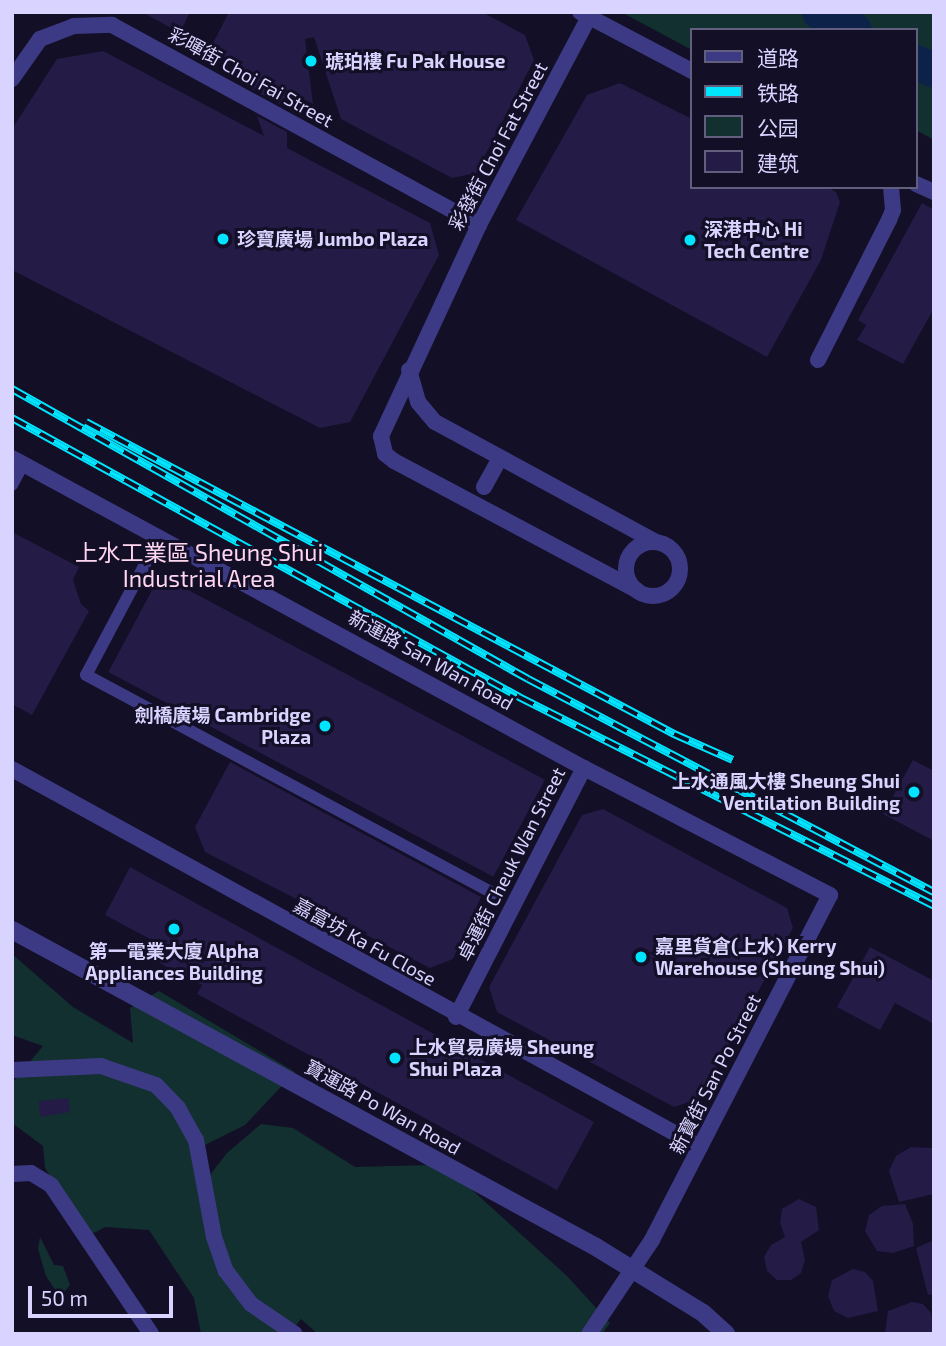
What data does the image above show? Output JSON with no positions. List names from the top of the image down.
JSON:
{
  "streets": {
    "street": [
      "彩暉街 Choi Fai Street",
      "彩發街 Choi Fat Street",
      "新運路 San Wan Road",
      "卓運街 Cheuk Wan Street",
      "嘉富坊 Ka Fu Close",
      "新寶街 San Po Street",
      "寶運路 Po Wan Road"
    ]
  },
  "crossings": [
    ["彩暉街 Choi Fai Street", "彩發街 Choi Fat Street"],
    ["新運路 San Wan Road", "卓運街 Cheuk Wan Street"],
    ["新運路 San Wan Road", "新寶街 San Po Street"],
    ["卓運街 Cheuk Wan Street", "嘉富坊 Ka Fu Close"],
    ["嘉富坊 Ka Fu Close", "新寶街 San Po Street"],
    ["新寶街 San Po Street", "寶運路 Po Wan Road"]
  ],
  "districts": ["上水工業區 Sheung Shui Industrial Area"],
  "places": [
    "琥珀樓 Fu Pak House",
    "珍寶廣場 Jumbo Plaza",
    "深港中心 Hi Tech Centre",
    "劍橋廣場 Cambridge Plaza",
    "上水通風大樓 Sheung Shui Ventilation Building",
    "第一電業大廈 Alpha Appliances Building",
    "嘉里貨倉(上水) Kerry Warehouse (Sheung Shui)",
    "上水貿易廣場 Sheung Shui Plaza"
  ],
  "legend": [
    "道路",
    "铁路",
    "公园",
    "建筑"
  ],
  "scale_bar": "50 m"
}
